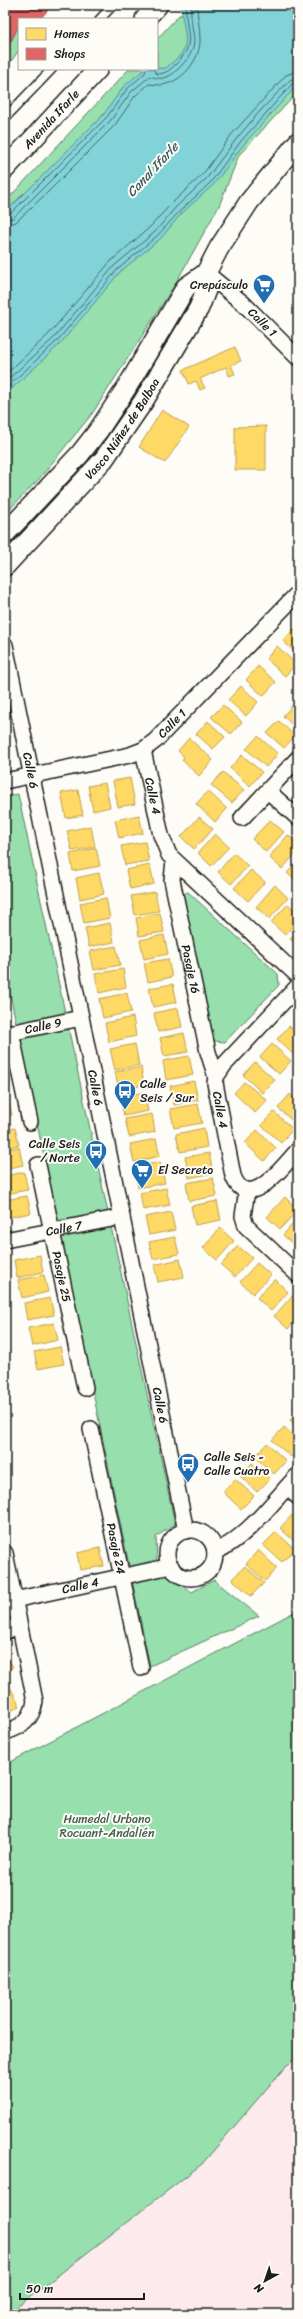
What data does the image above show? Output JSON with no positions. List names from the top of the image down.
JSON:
{
  "streets": {
    "street": [
      "Avenida Ifarle",
      "Calle 1",
      "Vasco Núñez de Balboa",
      "Calle 6",
      "Calle 4",
      "Pasaje 16",
      "Calle 9",
      "Calle 7",
      "Pasaje 25",
      "Pasaje 24"
    ]
  },
  "crossings": [
    ["Calle 1", "Vasco Núñez de Balboa"],
    ["Calle 1", "Calle 6"],
    ["Calle 1", "Calle 4"],
    ["Calle 6", "Calle 4"],
    ["Calle 6", "Calle 9"],
    ["Calle 6", "Calle 7"],
    ["Calle 4", "Pasaje 16"],
    ["Calle 4", "Pasaje 24"],
    ["Calle 7", "Pasaje 25"]
  ],
  "water": ["Canal Ifarle"],
  "parks": ["Humedal Urbano Rocuant-Andalién"],
  "places": {
    "supermarket": ["Crepúsculo", "El Secreto"],
    "bus stop": ["Calle Seis / Sur", "Calle Seis / Norte", "Calle Seis - Calle Cuatro"]
  },
  "legend": ["Homes", "Shops"],
  "scale_bar": "50 m",
  "north": "bottom left"
}
